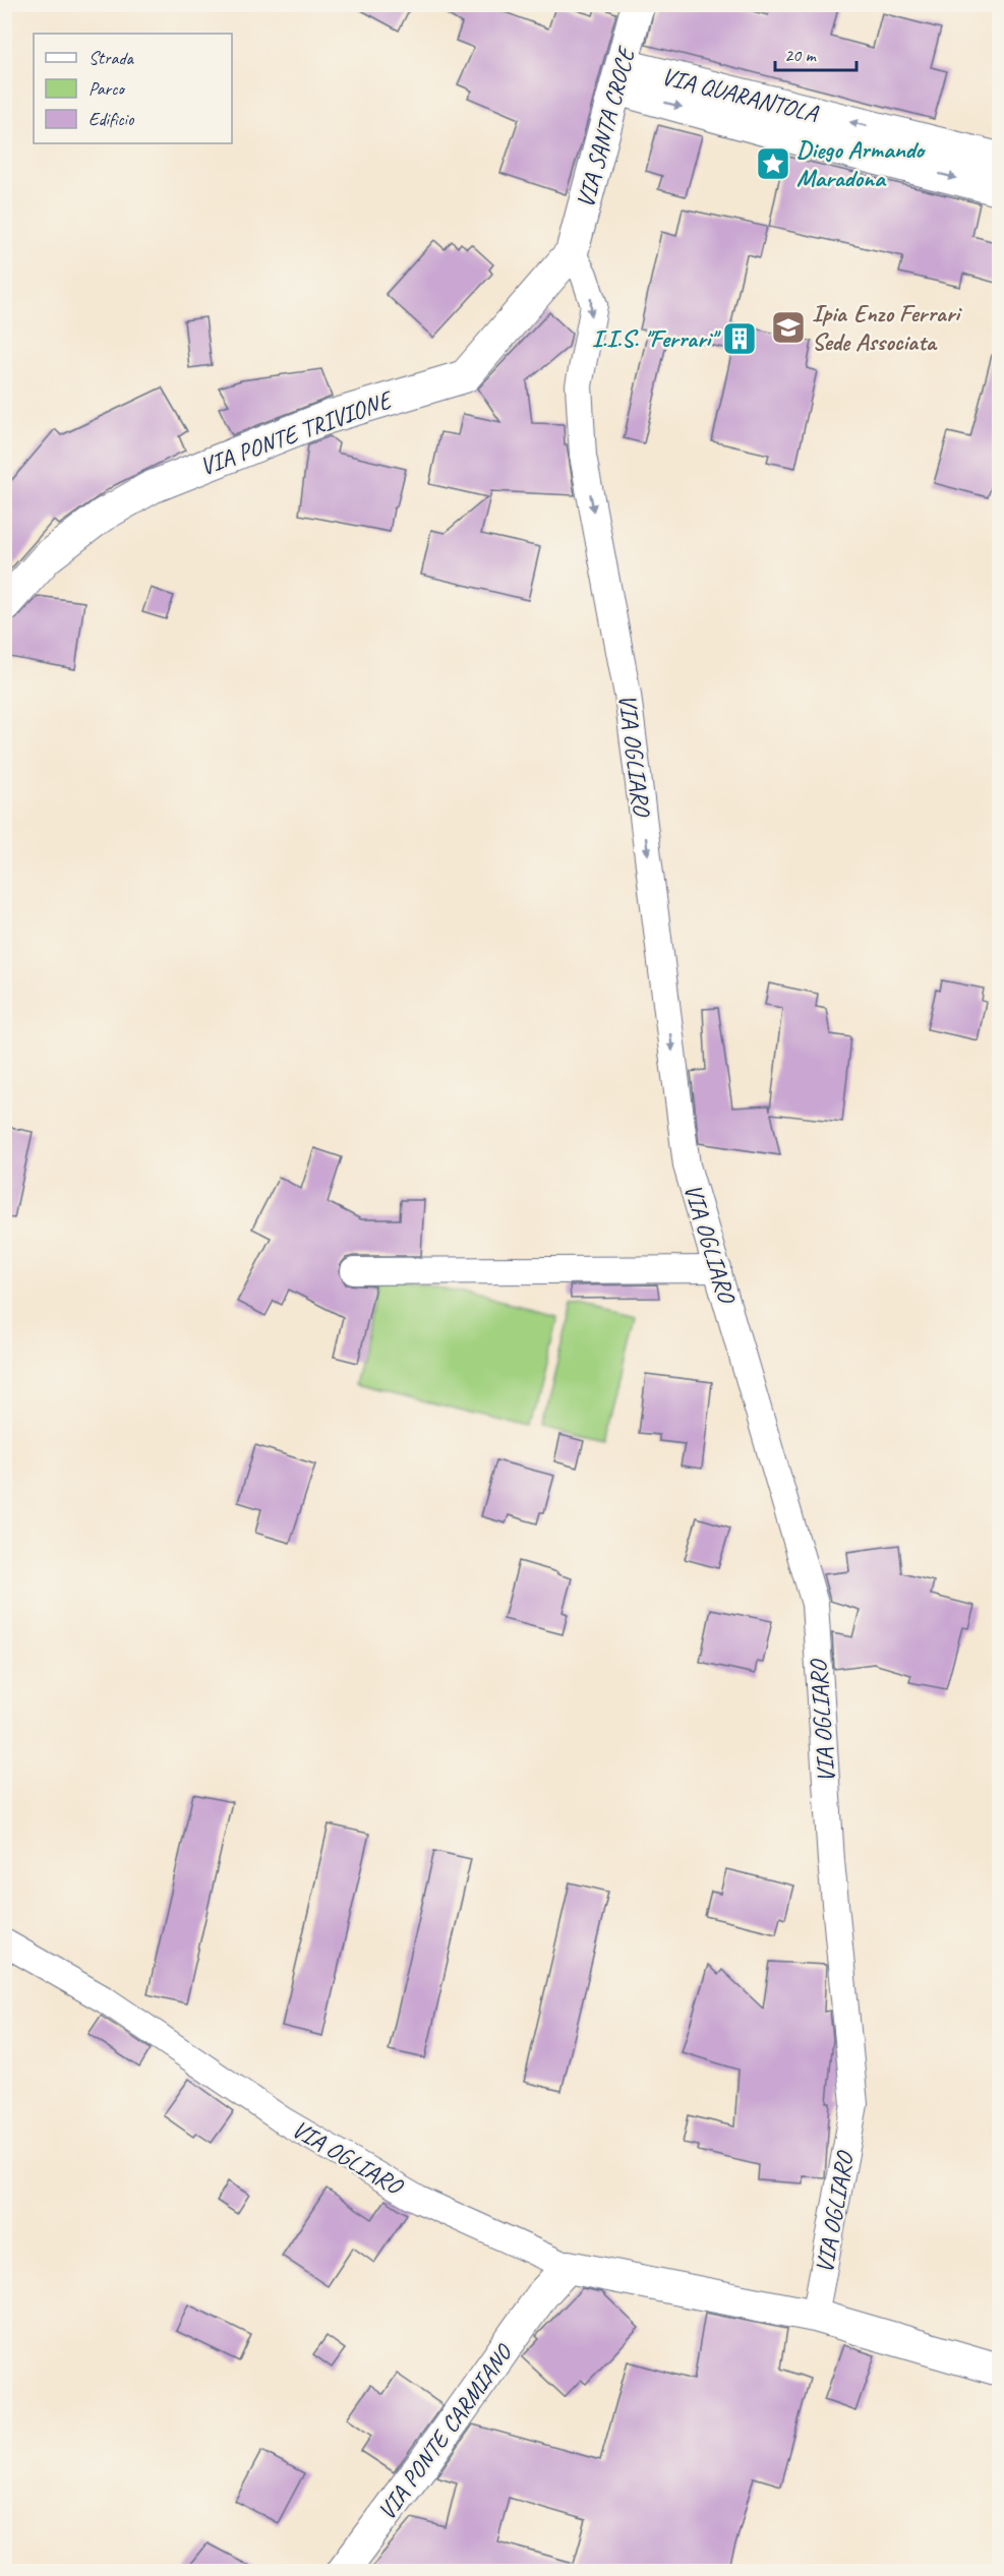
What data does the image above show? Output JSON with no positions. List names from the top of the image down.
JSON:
{
  "streets": {
    "street": [
      "VIA QUARANTOLA",
      "VIA SANTA CROCE",
      "VIA PONTE TRIVIONE",
      "VIA OGLIARO",
      "VIA PONTE CARMIANO"
    ]
  },
  "crossings": [
    ["VIA QUARANTOLA", "VIA SANTA CROCE"],
    ["VIA SANTA CROCE", "VIA PONTE TRIVIONE"],
    ["VIA SANTA CROCE", "VIA OGLIARO"],
    ["VIA PONTE TRIVIONE", "VIA OGLIARO"],
    ["VIA OGLIARO", "VIA PONTE CARMIANO"]
  ],
  "places": {
    "place": ["Diego Armando Maradona"],
    "school or university": ["Ipia Enzo Ferrari Sede Associata"],
    "building": ["I.I.S. \"Ferrari\""]
  },
  "legend": ["Strada", "Parco", "Edificio"],
  "scale_bar": "20 m"
}
